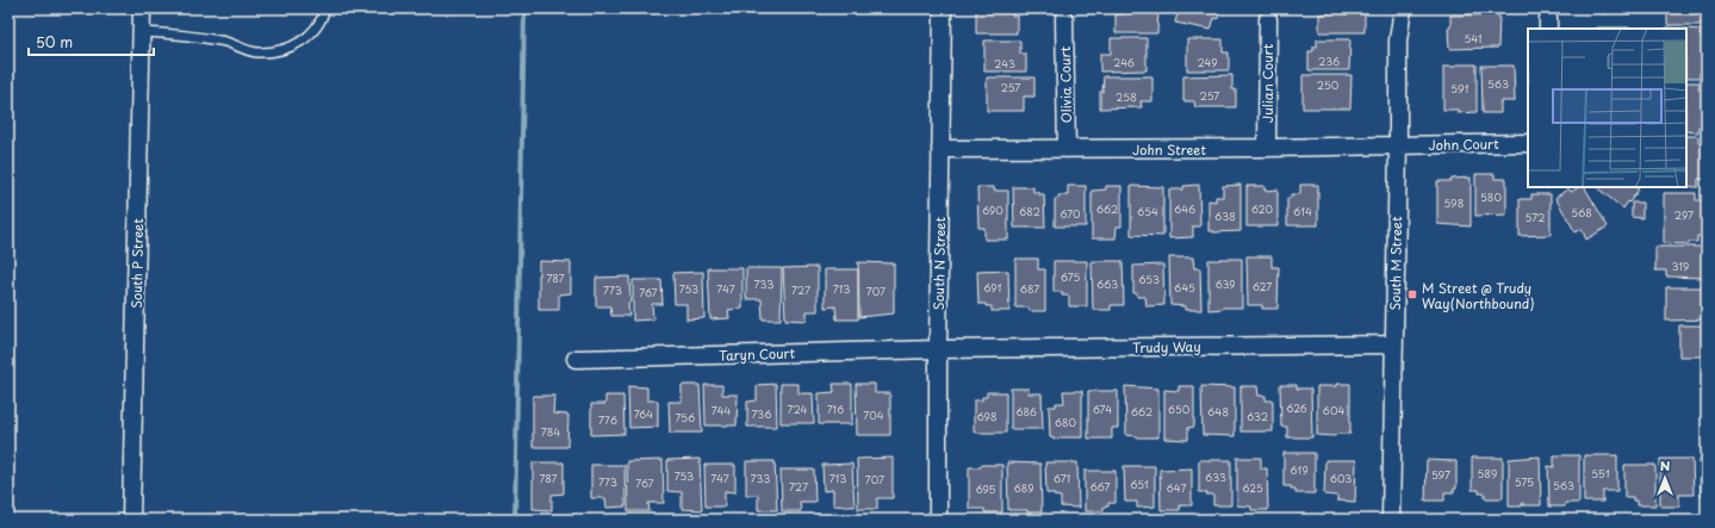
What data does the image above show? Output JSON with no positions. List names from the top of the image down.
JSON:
{
  "streets": {
    "street": [
      "Julian Court",
      "Olivia Court",
      "John Court",
      "John Street",
      "South P Street",
      "South N Street",
      "South M Street",
      "Trudy Way",
      "Taryn Court"
    ]
  },
  "crossings": [
    ["Julian Court", "John Street"],
    ["Olivia Court", "John Street"],
    ["John Court", "John Street"],
    ["John Court", "South M Street"],
    ["John Street", "South N Street"],
    ["John Street", "South M Street"],
    ["South N Street", "Trudy Way"],
    ["South N Street", "Taryn Court"],
    ["South M Street", "Trudy Way"],
    ["Trudy Way", "Taryn Court"]
  ],
  "places": {
    "transit": ["M Street @ Trudy Way(Northbound)"]
  },
  "house_numbers": [
    "541",
    "236",
    "246",
    "249",
    "243",
    "563",
    "250",
    "257",
    "591",
    "257",
    "258",
    "580",
    "598",
    "662",
    "646",
    "620",
    "690",
    "682",
    "654",
    "614",
    "568",
    "670",
    "297",
    "638",
    "572",
    "319",
    "675",
    "787",
    "653",
    "733",
    "663",
    "639",
    "627",
    "691",
    "645",
    "753",
    "747",
    "713",
    "687",
    "773",
    "727",
    "707",
    "767",
    "626",
    "724",
    "716",
    "674",
    "650",
    "744",
    "604",
    "686",
    "662",
    "648",
    "764",
    "736",
    "704",
    "698",
    "632",
    "756",
    "776",
    "680",
    "784",
    "619",
    "589",
    "551",
    "597",
    "753",
    "633",
    "787",
    "747",
    "733",
    "713",
    "671",
    "603",
    "707",
    "773",
    "575",
    "767",
    "651",
    "563",
    "727",
    "667",
    "689",
    "647",
    "625",
    "695"
  ],
  "scale_bar": "50 m",
  "north": "top"
}
